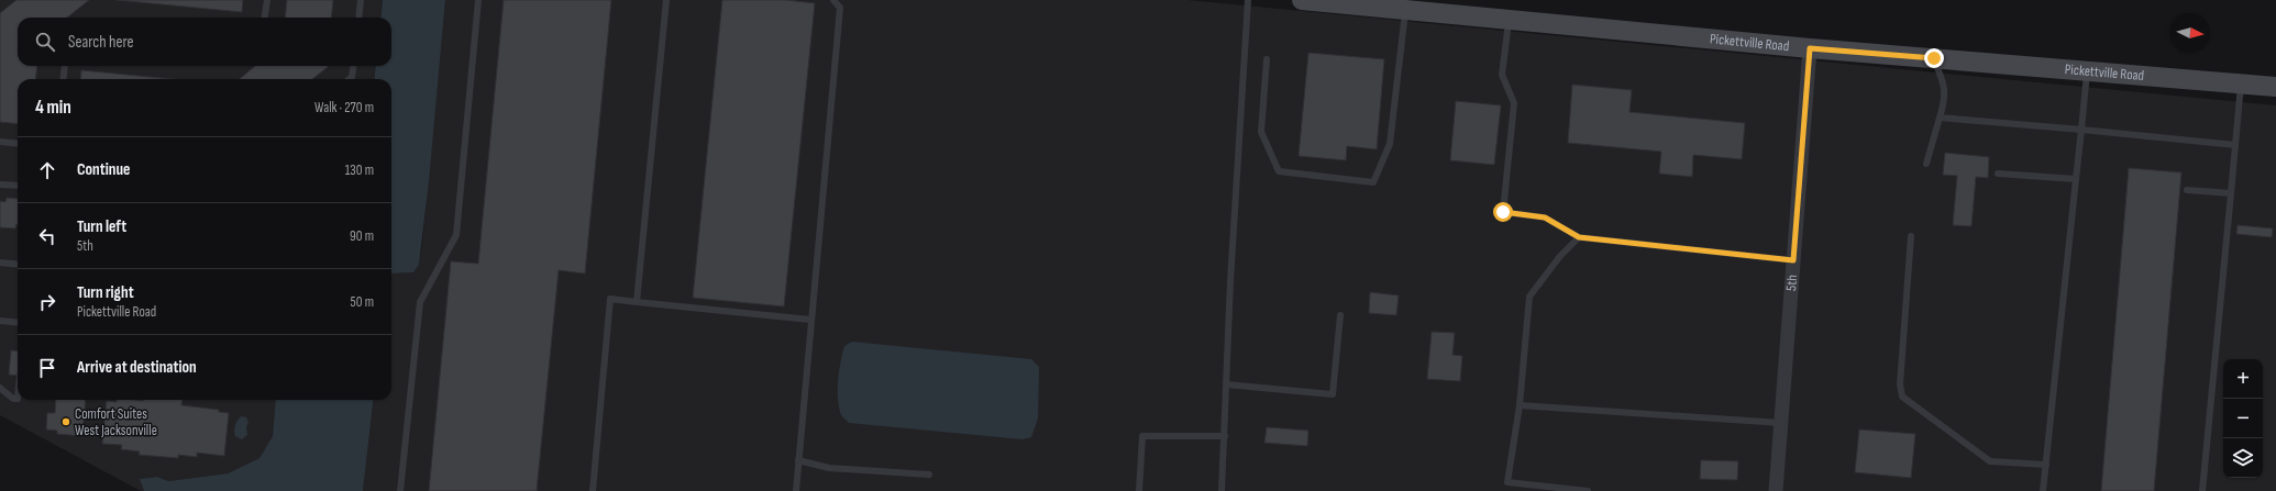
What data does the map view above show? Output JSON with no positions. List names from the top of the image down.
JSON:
{
  "streets": {
    "street": ["Pickettville Road", "5th"]
  },
  "crossings": [
    ["Pickettville Road", "5th"]
  ],
  "places": ["Comfort Suites West Jacksonville"],
  "north": "right",
  "page": {
    "search": "Search here",
    "heading": ["4 min", "Walk · 270 m"],
    "list": [
      ["Continue", "130 m"],
      ["Turn left", "5th", "90 m"],
      ["Turn right", "Pickettville Road", "50 m"],
      "Arrive at destination"
    ],
    "map_buttons": ["+", "−"]
  }
}
